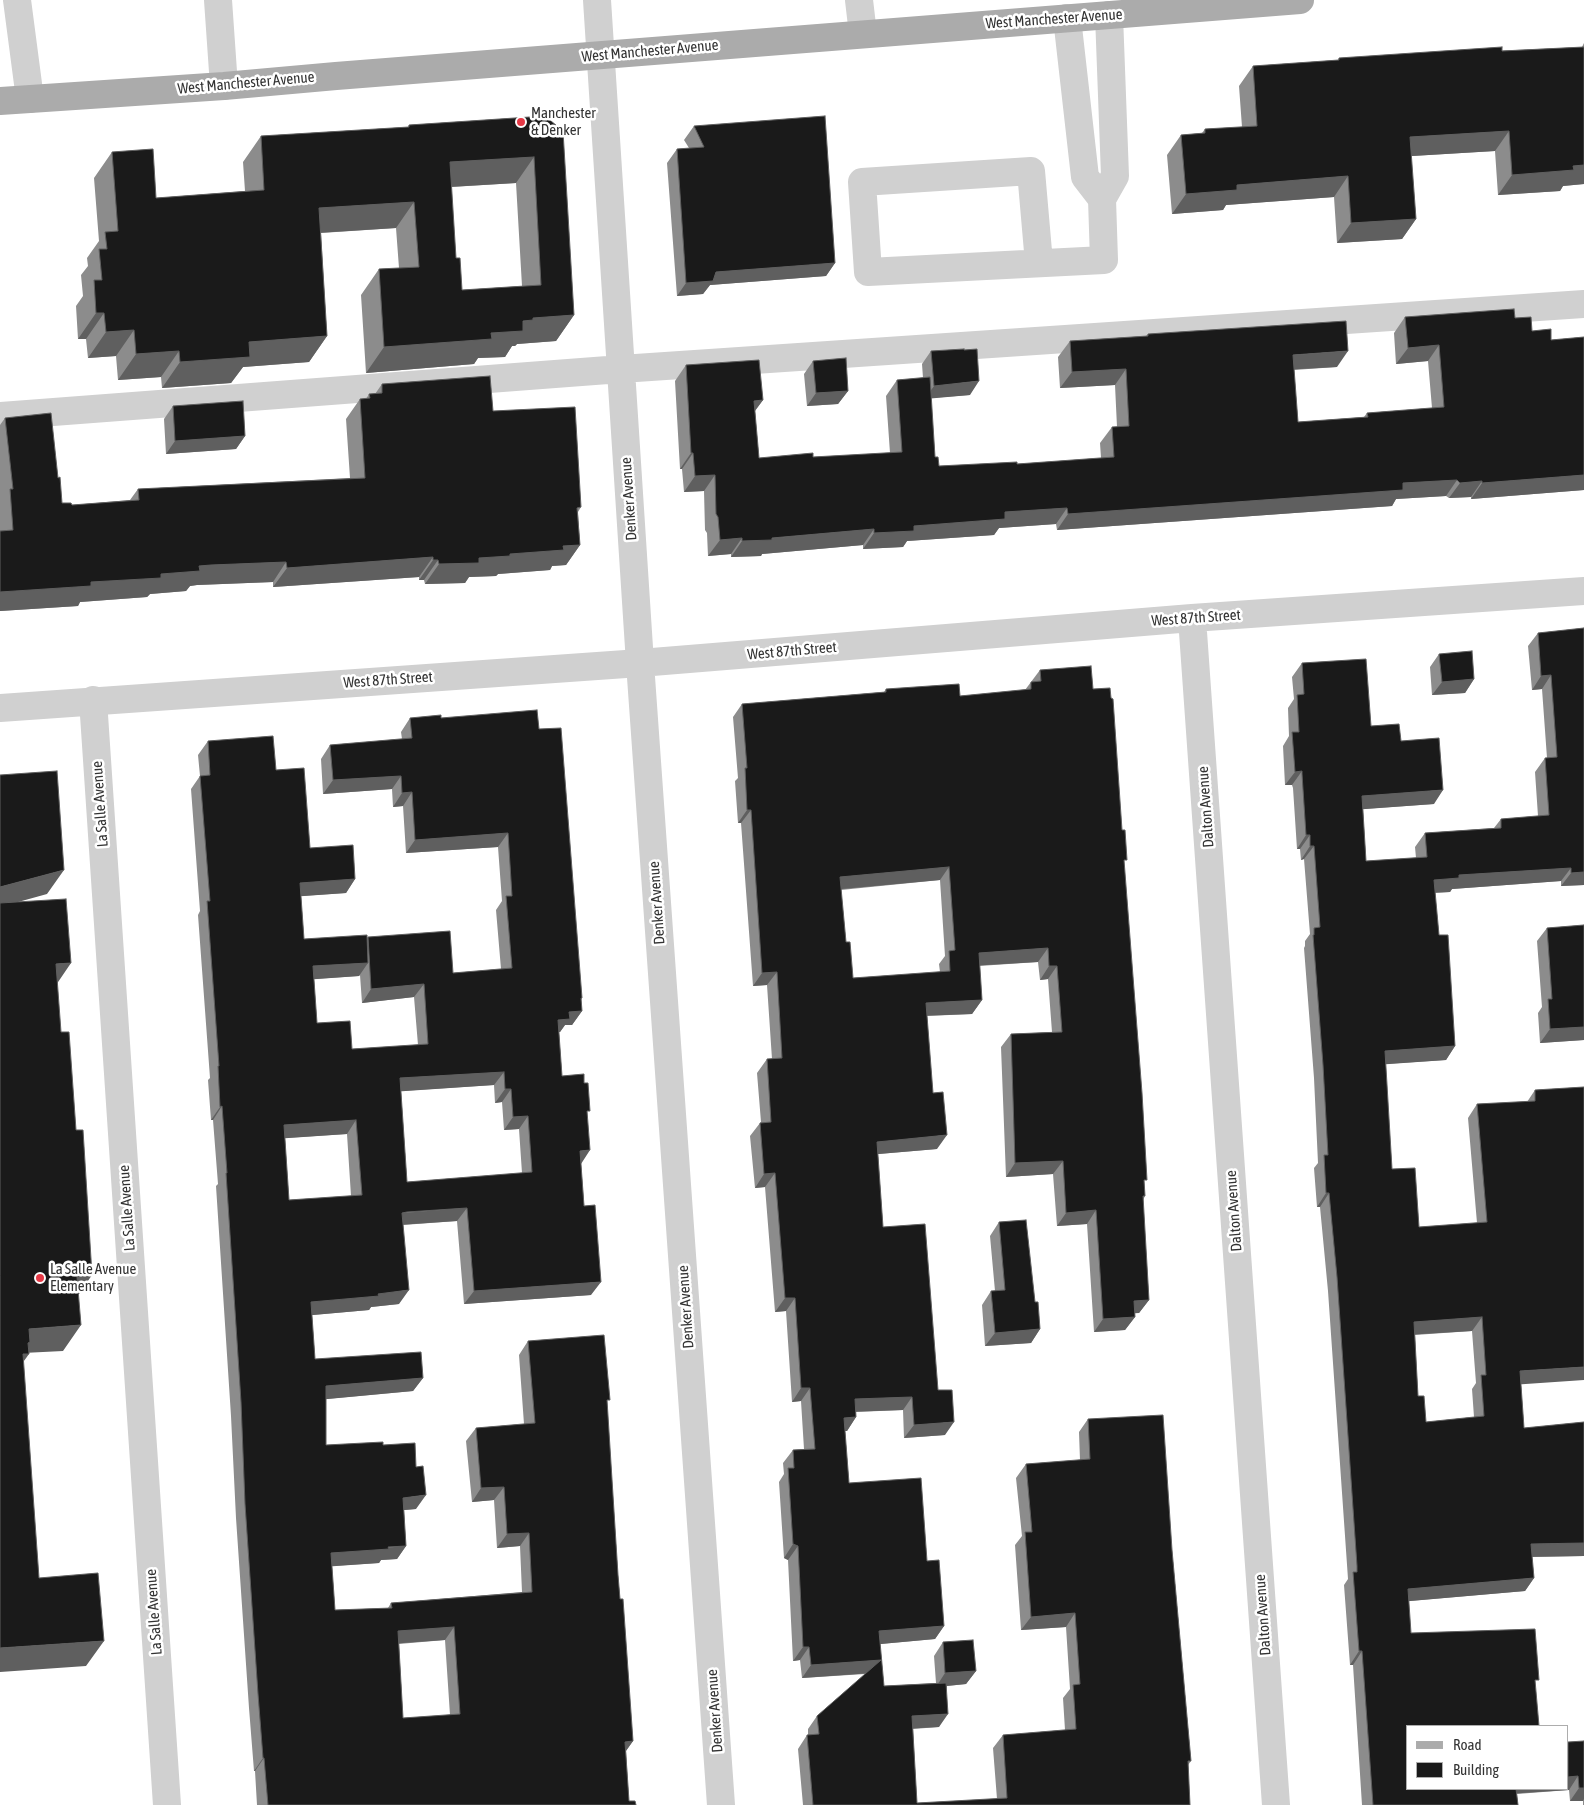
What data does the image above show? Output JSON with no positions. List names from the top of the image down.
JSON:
{
  "streets": {
    "main road": ["West Manchester Avenue"],
    "street": [
      "Denker Avenue",
      "West 87th Street",
      "La Salle Avenue",
      "Dalton Avenue"
    ]
  },
  "crossings": [
    ["West Manchester Avenue", "Denker Avenue"],
    ["Denker Avenue", "West 87th Street"],
    ["West 87th Street", "La Salle Avenue"],
    ["West 87th Street", "Dalton Avenue"]
  ],
  "places": ["Manchester & Denker", "La Salle Avenue Elementary"],
  "legend": ["Road", "Building"]
}
